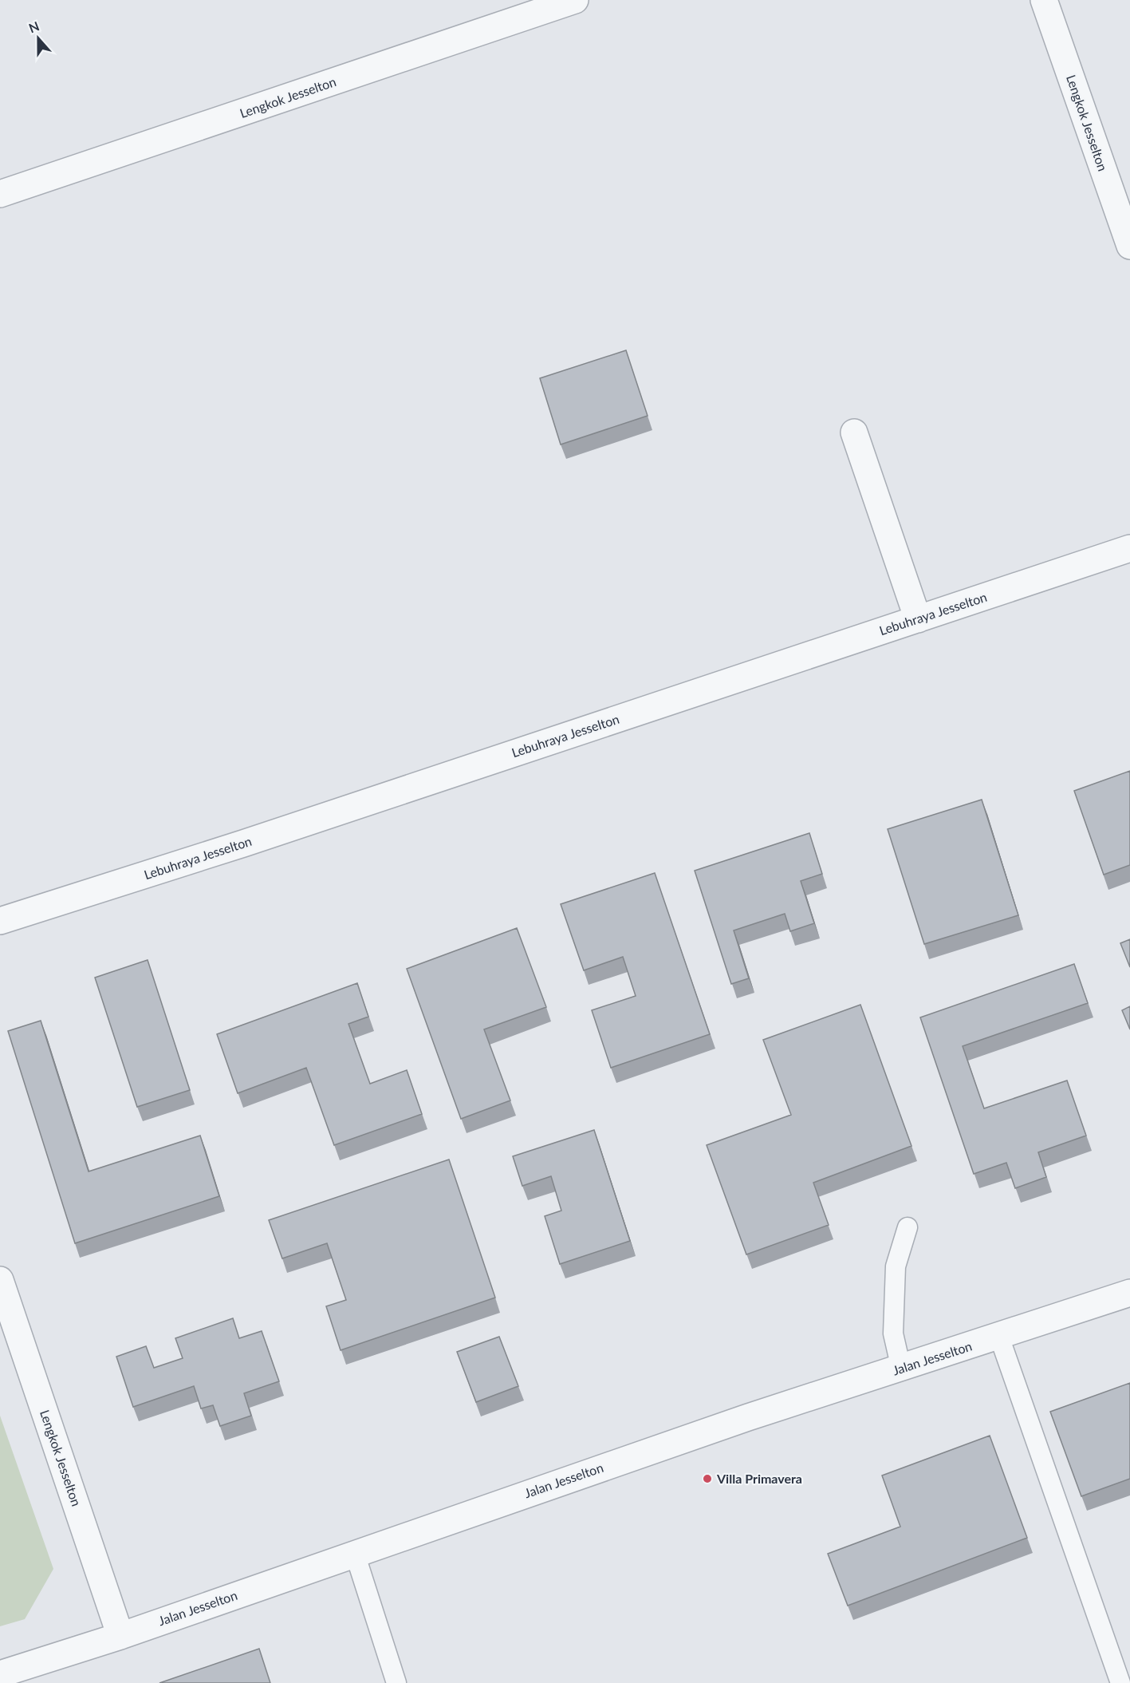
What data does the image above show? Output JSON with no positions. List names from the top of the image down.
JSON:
{
  "streets": {
    "street": ["Lengkok Jesselton", "Lebuhraya Jesselton", "Jalan Jesselton"]
  },
  "crossings": [
    ["Lengkok Jesselton", "Jalan Jesselton"]
  ],
  "places": ["Villa Primavera"],
  "north": "top"
}
